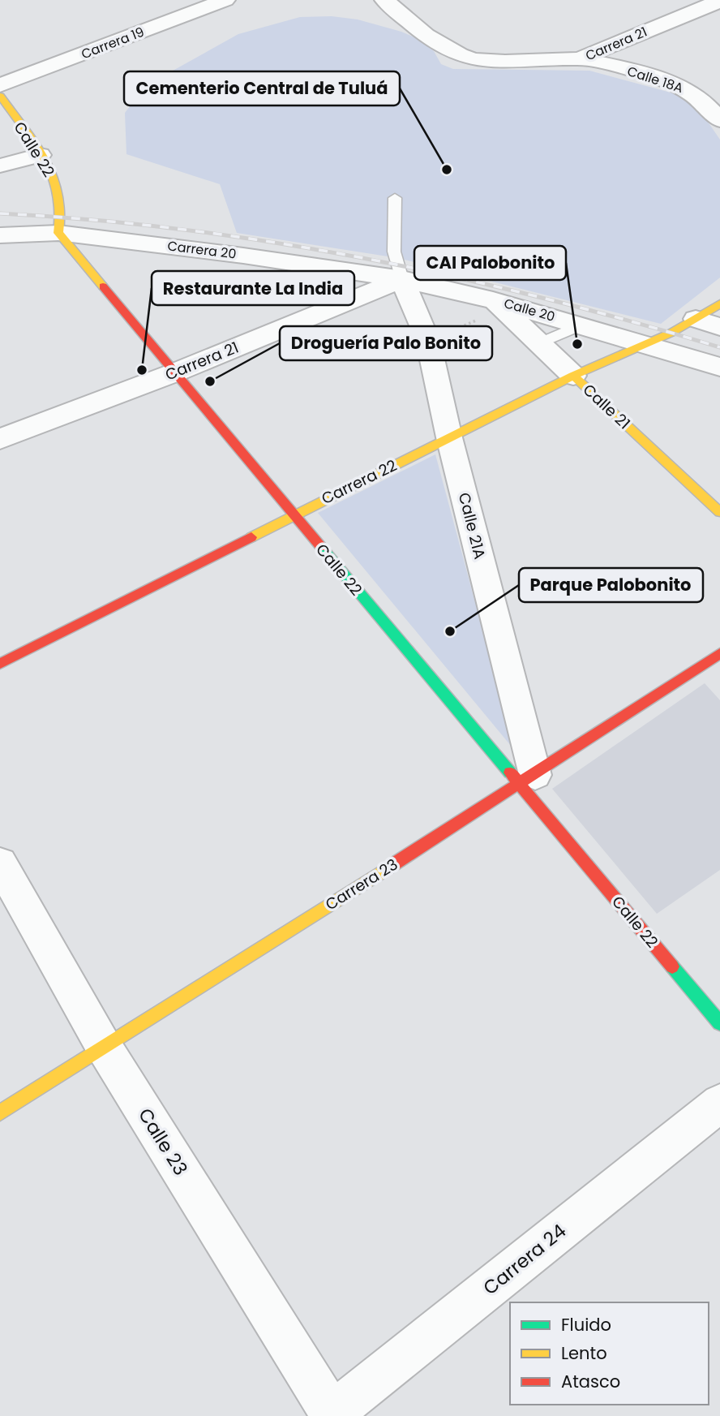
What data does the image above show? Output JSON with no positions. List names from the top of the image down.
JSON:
{
  "streets": {
    "street": [
      "Carrera 19",
      "Carrera 21",
      "Calle 18A",
      "Calle 22",
      "Carrera 20",
      "Calle 20",
      "Calle 21",
      "Carrera 22",
      "Calle 21A",
      "Carrera 23",
      "Calle 23",
      "Carrera 24"
    ]
  },
  "crossings": [
    ["Carrera 21", "Calle 18A"],
    ["Carrera 21", "Calle 22"],
    ["Carrera 21", "Carrera 20"],
    ["Carrera 21", "Calle 20"],
    ["Carrera 21", "Calle 21A"],
    ["Calle 22", "Carrera 20"],
    ["Calle 22", "Carrera 22"],
    ["Calle 22", "Calle 21A"],
    ["Calle 22", "Carrera 23"],
    ["Carrera 20", "Calle 20"],
    ["Carrera 20", "Calle 21A"],
    ["Calle 20", "Calle 21"],
    ["Calle 20", "Carrera 22"],
    ["Calle 20", "Calle 21A"],
    ["Calle 21", "Carrera 22"],
    ["Carrera 22", "Calle 21A"],
    ["Calle 21A", "Carrera 23"],
    ["Carrera 23", "Calle 23"],
    ["Calle 23", "Carrera 24"]
  ],
  "places": [
    "Cementerio Central de Tuluá",
    "CAI Palobonito",
    "Restaurante La India",
    "Droguería Palo Bonito",
    "Parque Palobonito"
  ],
  "legend": ["Fluido", "Lento", "Atasco"]
}
